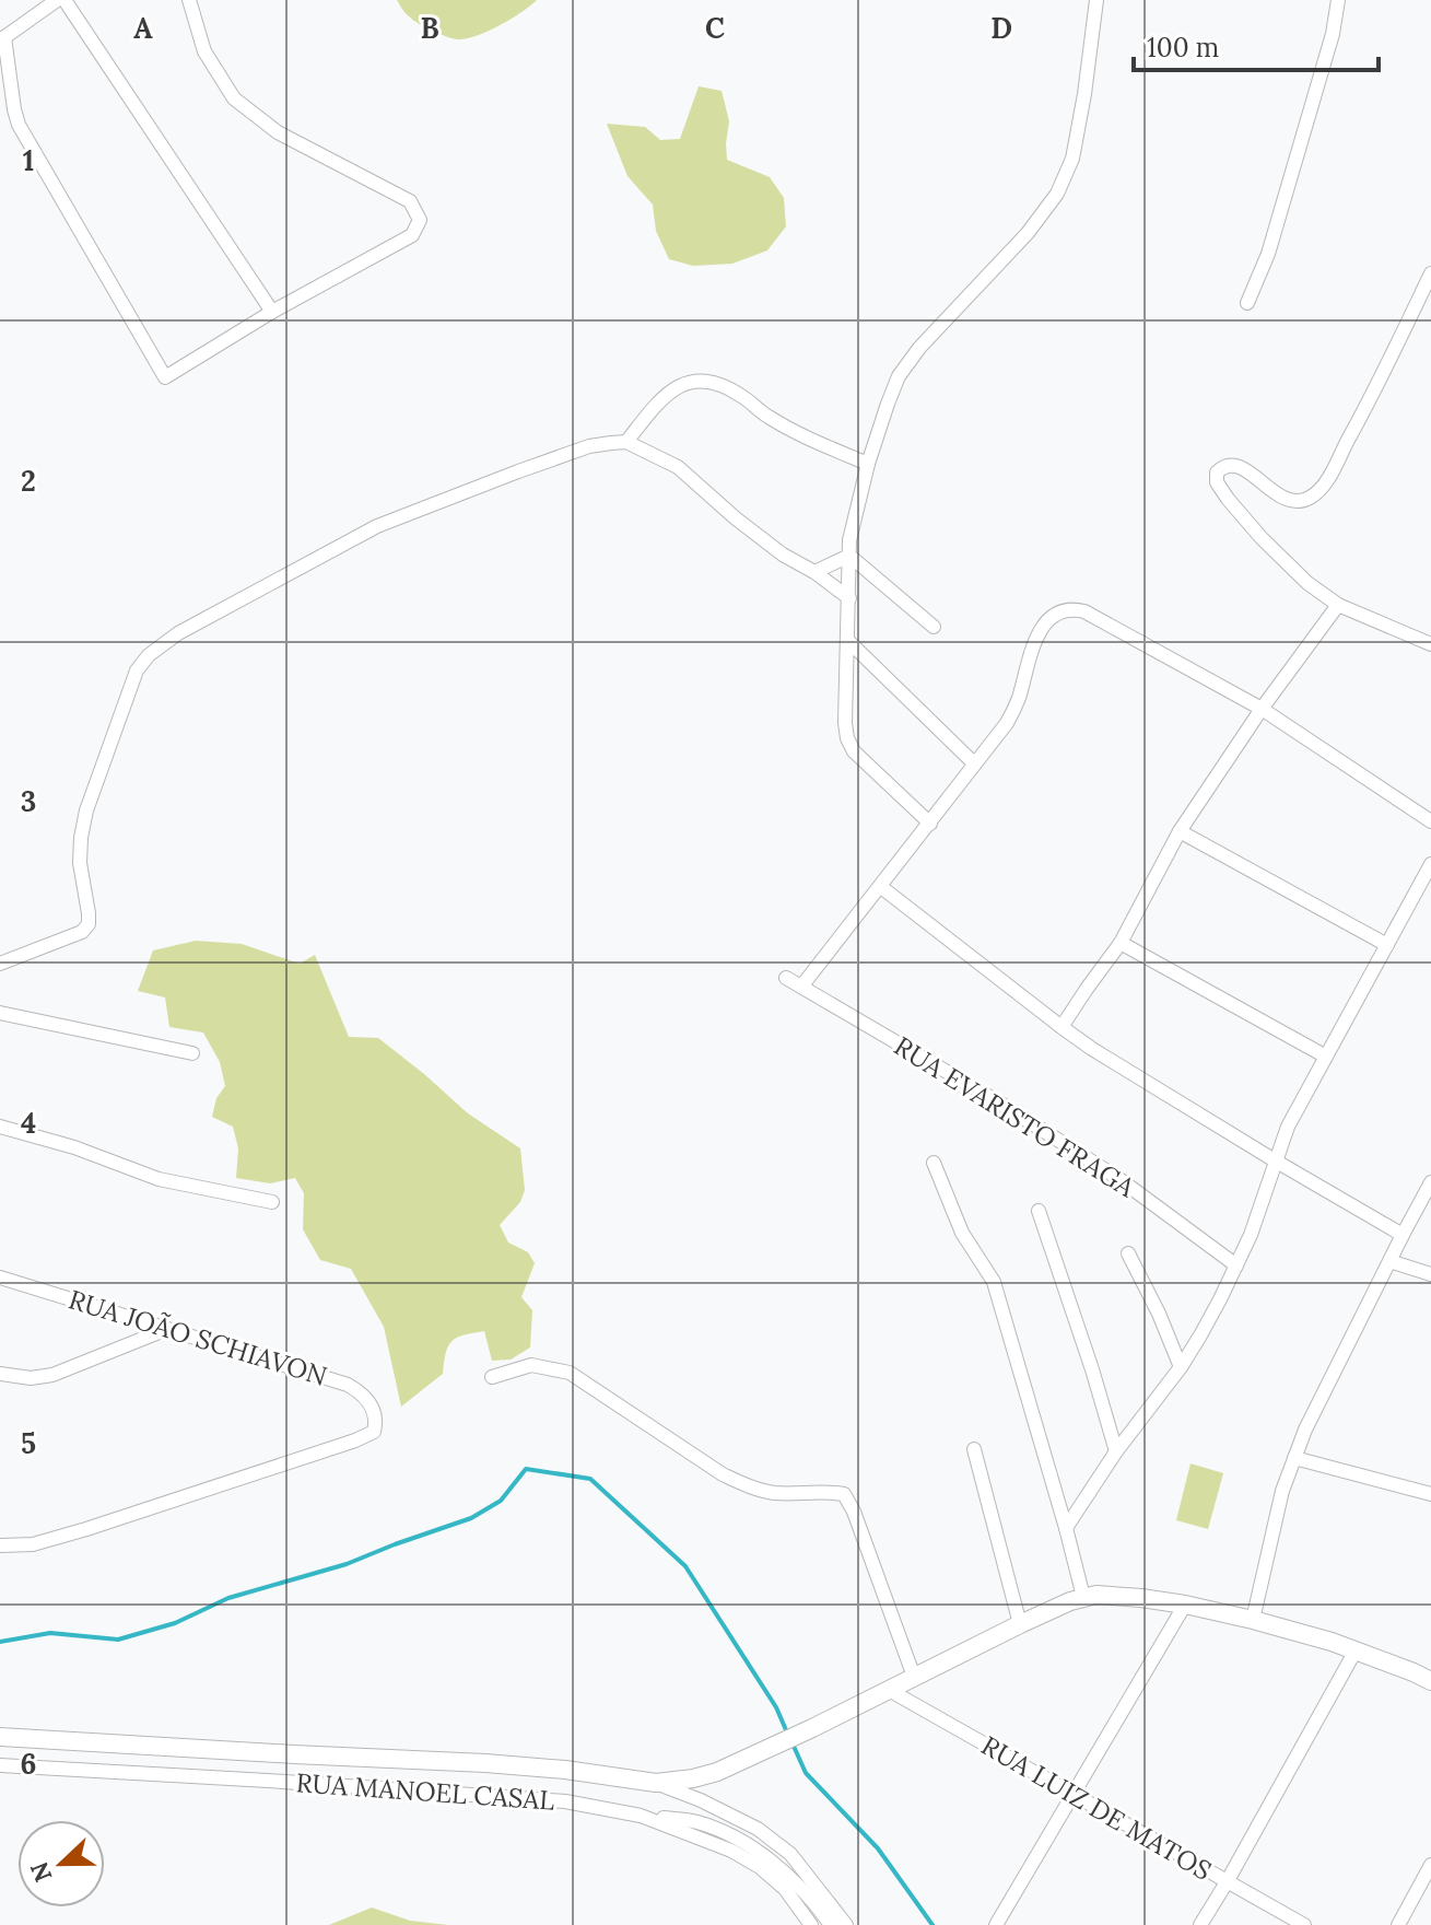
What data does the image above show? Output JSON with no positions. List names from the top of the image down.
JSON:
{
  "streets": {
    "street": [
      "RUA EVARISTO FRAGA",
      "RUA JOÃO SCHIAVON",
      "RUA MANOEL CASAL",
      "RUA LUIZ DE MATOS"
    ]
  },
  "scale_bar": "100 m",
  "north": "left",
  "grid": {
    "columns": [
      "A",
      "B",
      "C",
      "D"
    ],
    "rows": [
      "1",
      "2",
      "3",
      "4",
      "5",
      "6"
    ]
  }
}
